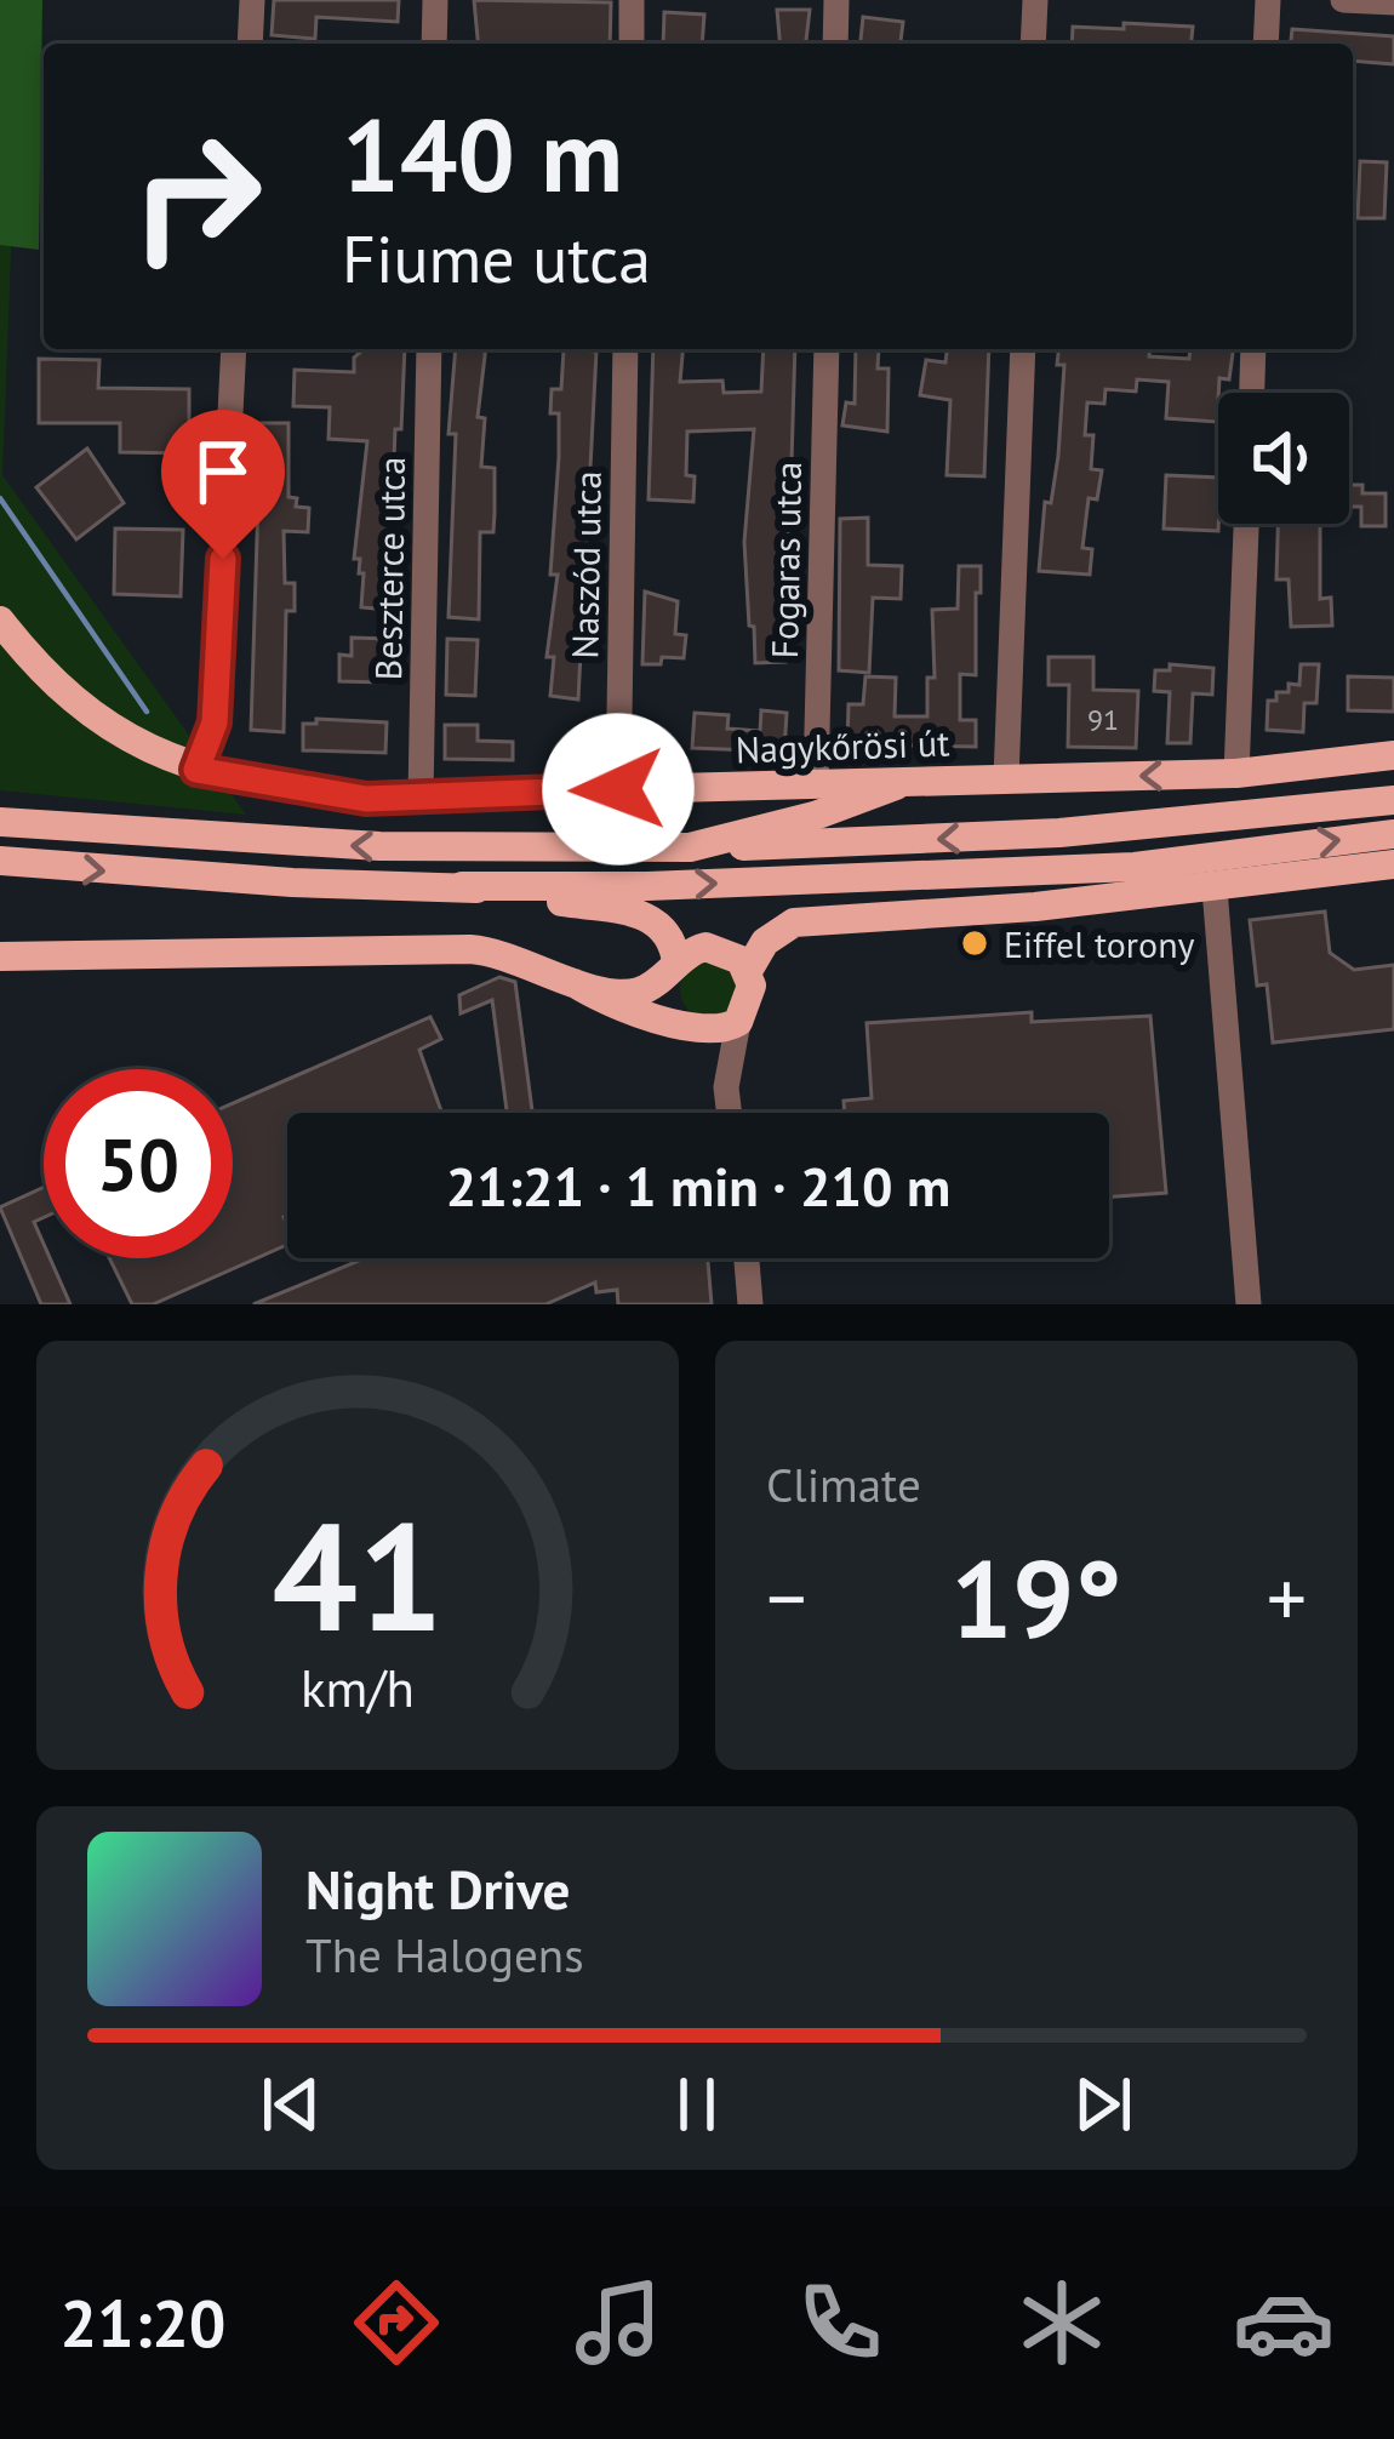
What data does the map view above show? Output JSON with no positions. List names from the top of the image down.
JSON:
{
  "streets": {
    "main road": ["Nagykőrösi út"],
    "street": ["Fogaras utca", "Naszód utca", "Beszterce utca"]
  },
  "crossings": [
    ["Fogaras utca", "Nagykőrösi út"],
    ["Naszód utca", "Nagykőrösi út"],
    ["Beszterce utca", "Nagykőrösi út"]
  ],
  "places": ["Eiffel torony"],
  "house_numbers": ["91"],
  "page": {
    "turn": ["140 m", "Fiume utca"],
    "limit": "50",
    "trip": "21:21 · 1 min · 210 m",
    "tile": "Climate",
    "heat": ["−", "19°", "+"],
    "song": ["Night Drive", "The Halogens"],
    "tabs": "21:20",
    "gauge": ["41", "km/h"]
  }
}
